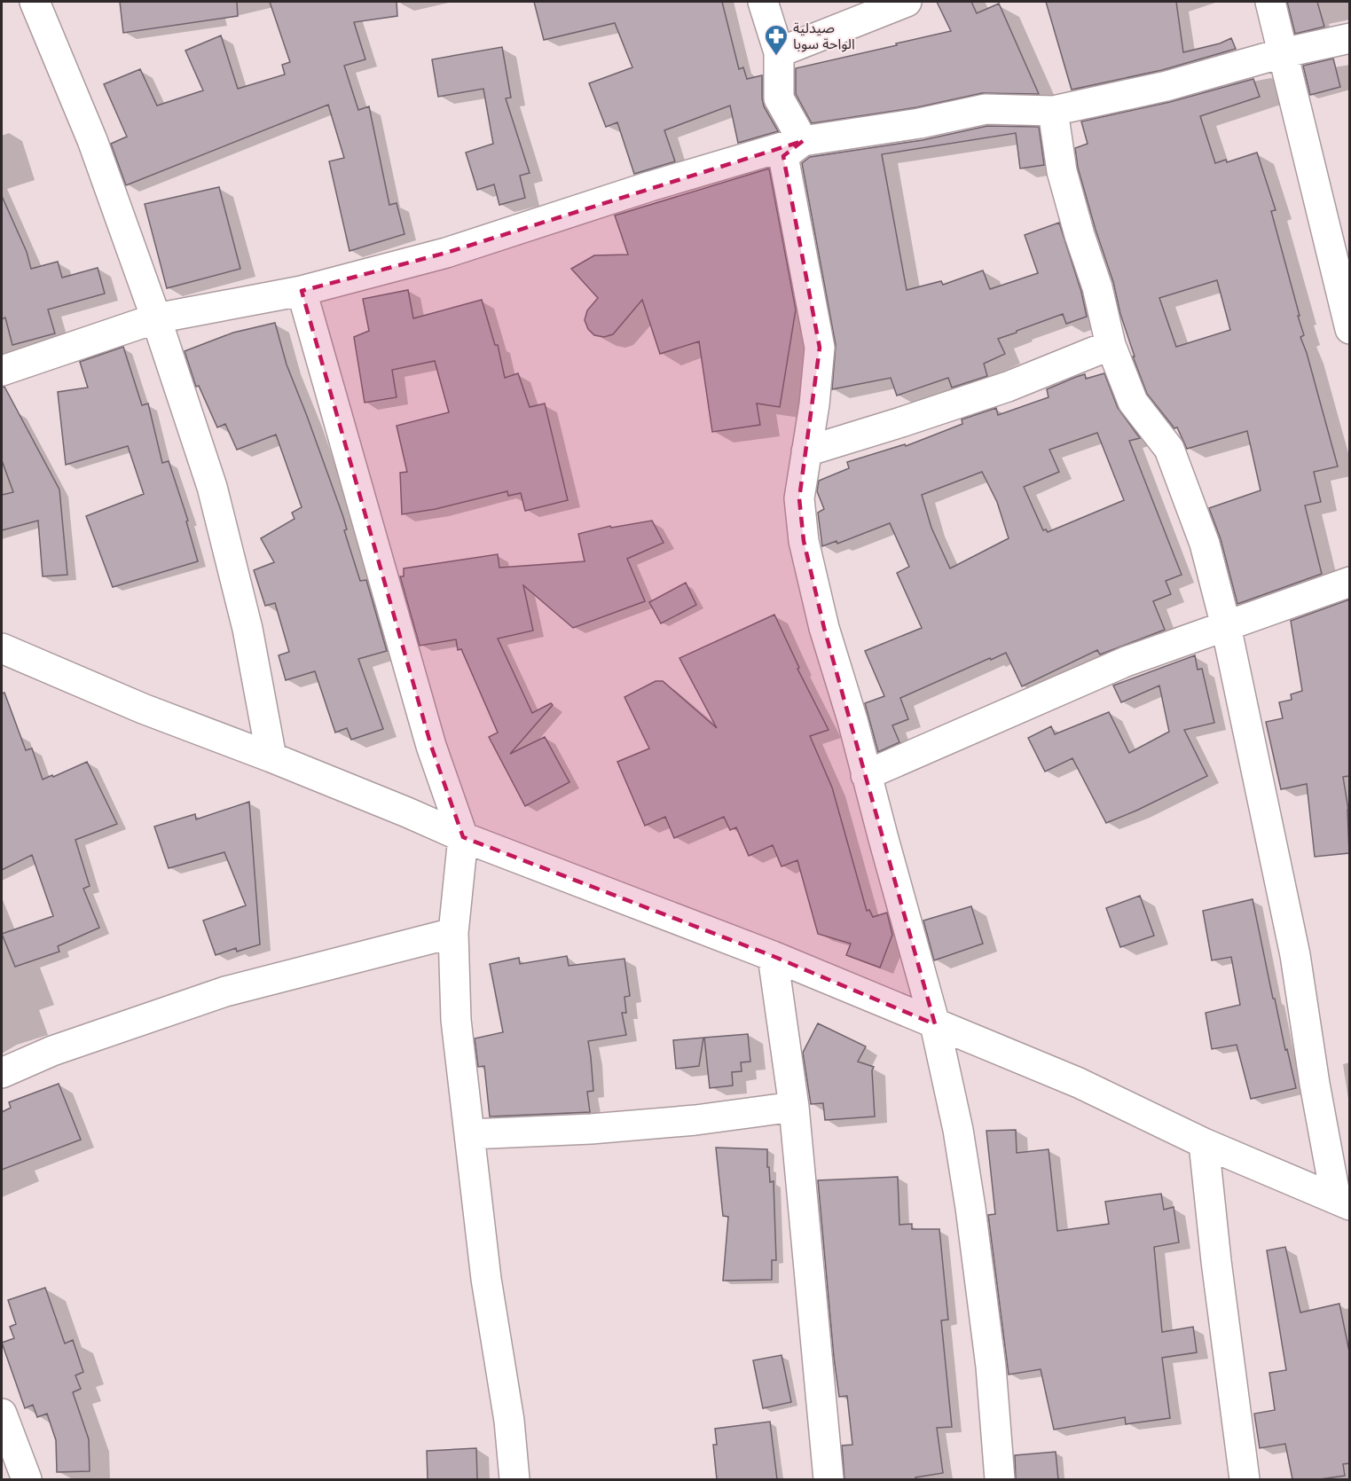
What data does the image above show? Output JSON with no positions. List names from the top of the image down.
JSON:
{
  "places": {
    "pharmacy": ["صيدلية الواحة سوبا"]
  }
}
